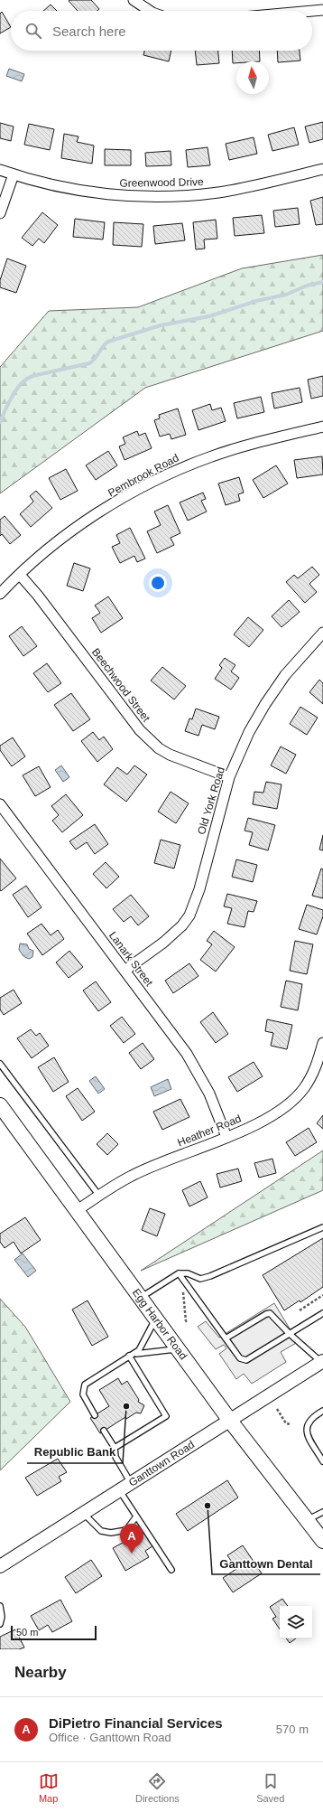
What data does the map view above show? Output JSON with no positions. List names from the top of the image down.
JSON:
{
  "streets": {
    "main road": ["Egg Harbor Road"],
    "street": [
      "Greenwood Drive",
      "Pembrook Road",
      "Beechwood Street",
      "Old York Road",
      "Lanark Street",
      "Heather Road",
      "Ganttown Road"
    ]
  },
  "crossings": [
    ["Pembrook Road", "Beechwood Street"],
    ["Beechwood Street", "Old York Road"],
    ["Old York Road", "Lanark Street"],
    ["Lanark Street", "Heather Road"],
    ["Heather Road", "Egg Harbor Road"],
    ["Egg Harbor Road", "Ganttown Road"]
  ],
  "places": ["Republic Bank", "Ganttown Dental"],
  "scale_bar": "50 m",
  "north": "top",
  "page": {
    "search": "Search here",
    "pins": "A",
    "scale": "50 m",
    "heading": "Nearby",
    "list": [
      {
        "mark": "A",
        "name": "DiPietro Financial Services",
        "note": "Office · Ganttown Road",
        "value": "570 m"
      }
    ],
    "nav": ["Map", "Directions", "Saved"]
  }
}
